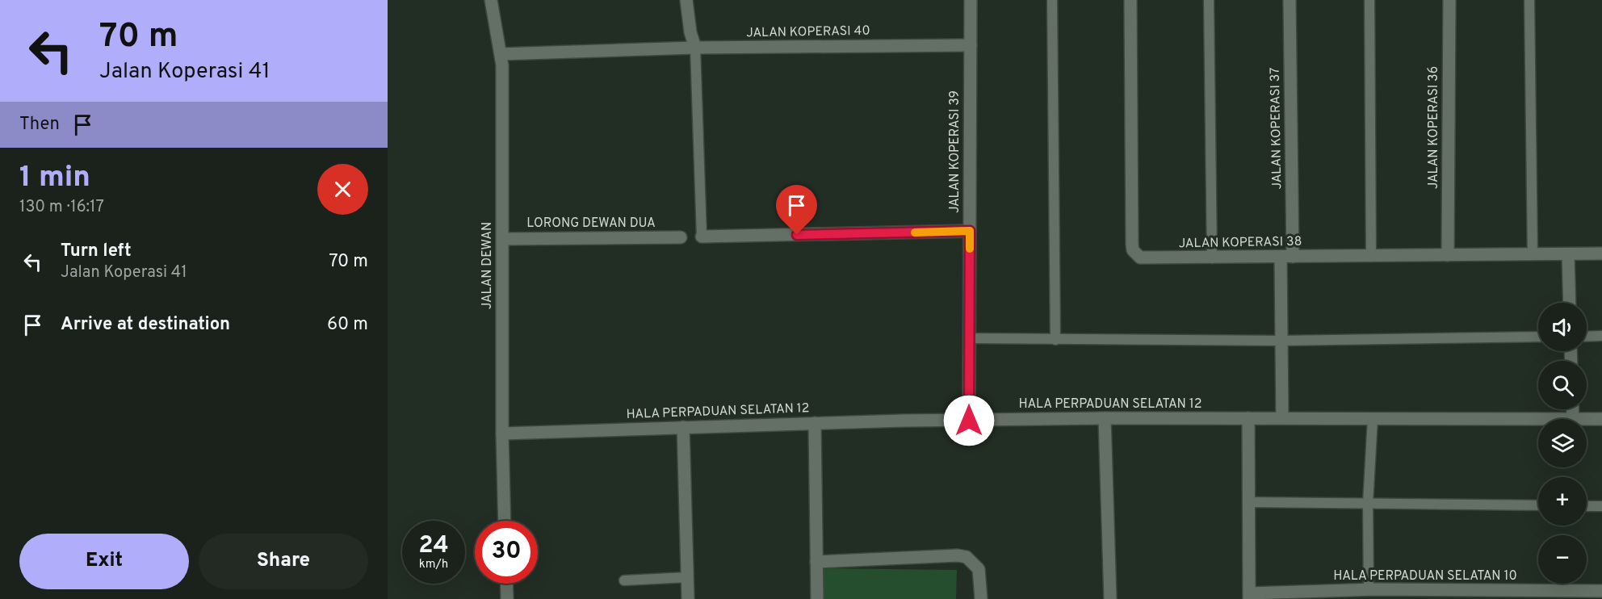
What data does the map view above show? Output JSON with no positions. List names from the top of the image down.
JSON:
{
  "streets": {
    "street": [
      "JALAN KOPERASI 40",
      "JALAN KOPERASI 36",
      "JALAN KOPERASI 37",
      "JALAN KOPERASI 39",
      "LORONG DEWAN DUA",
      "JALAN KOPERASI 38",
      "JALAN DEWAN",
      "HALA PERPADUAN SELATAN 12",
      "HALA PERPADUAN SELATAN 10"
    ]
  },
  "crossings": [
    ["JALAN KOPERASI 40", "JALAN KOPERASI 39"],
    ["JALAN KOPERASI 40", "JALAN DEWAN"],
    ["JALAN KOPERASI 36", "JALAN KOPERASI 38"],
    ["JALAN KOPERASI 37", "JALAN KOPERASI 38"],
    ["JALAN KOPERASI 37", "HALA PERPADUAN SELATAN 12"],
    ["JALAN KOPERASI 39", "HALA PERPADUAN SELATAN 12"],
    ["LORONG DEWAN DUA", "JALAN DEWAN"],
    ["JALAN DEWAN", "HALA PERPADUAN SELATAN 12"]
  ],
  "page": {
    "turn": ["70 m", "Jalan Koperasi 41"],
    "then": "Then",
    "heading": ["1 min", "130 m · 16:17"],
    "list": [
      {
        "name": "Turn left",
        "note": "Jalan Koperasi 41",
        "value": "70 m"
      },
      {
        "name": "Arrive at destination",
        "value": "60 m"
      }
    ],
    "map_buttons": ["+", "−"],
    "speed": "24 km/h",
    "limit": "30",
    "buttons": ["Exit", "Share"]
  }
}
